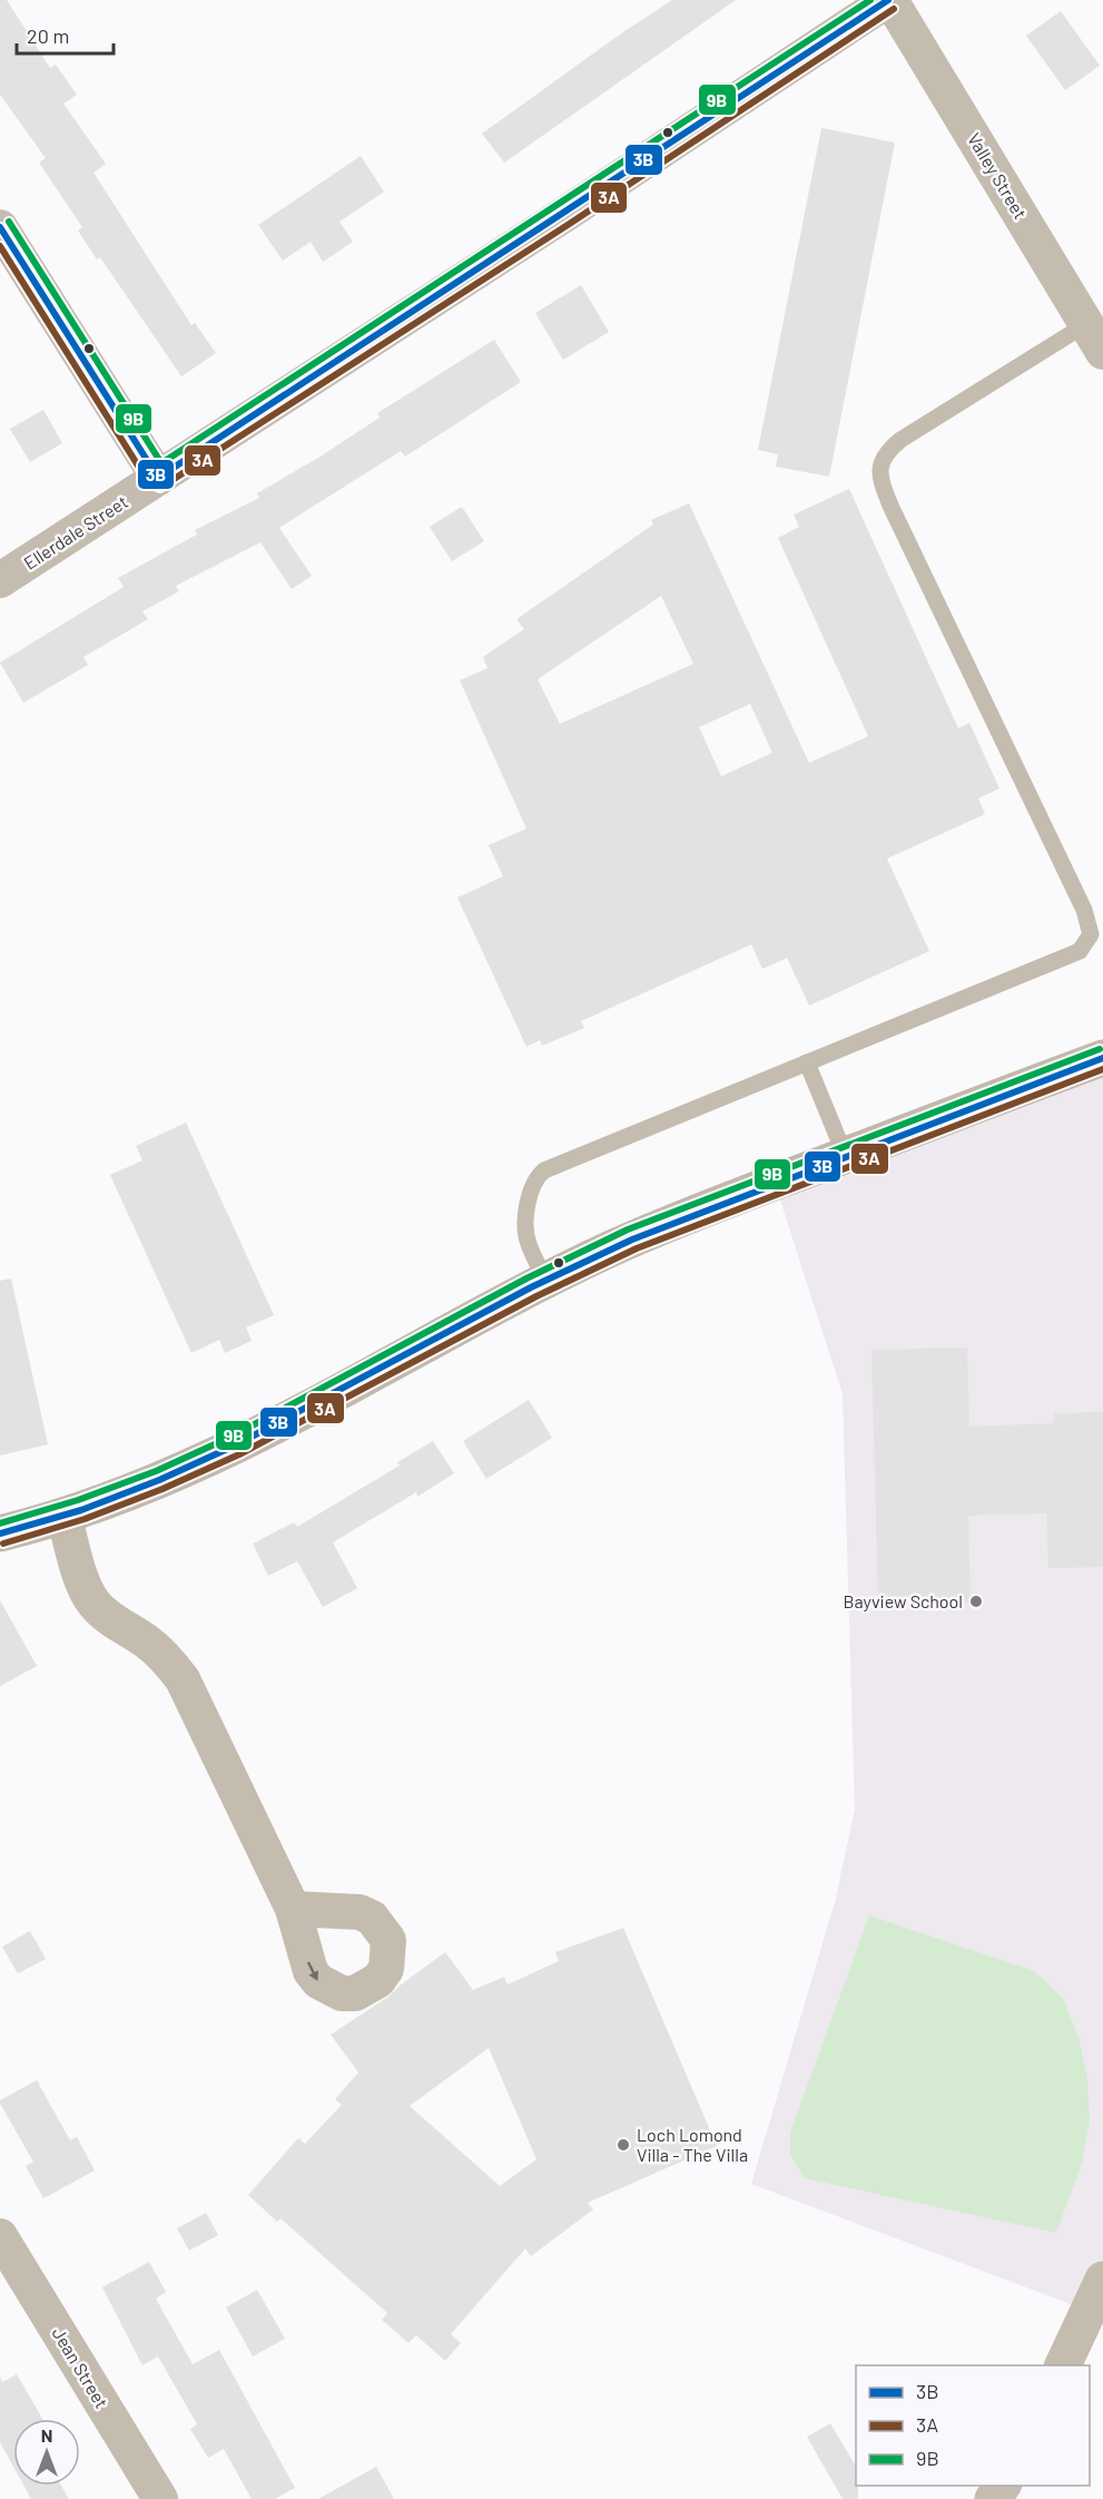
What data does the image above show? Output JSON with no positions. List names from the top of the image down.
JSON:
{
  "streets": {
    "street": ["Valley Street", "Ellerdale Street", "Jean Street"]
  },
  "crossings": [
    ["Valley Street", "Ellerdale Street"]
  ],
  "places": ["Bayview School", "Loch Lomond Villa - The Villa"],
  "lines": ["transit line 3B", "transit line 9B", "transit line 3A"],
  "legend": ["3B", "3A", "9B"],
  "scale_bar": "20 m",
  "north": "top"
}
